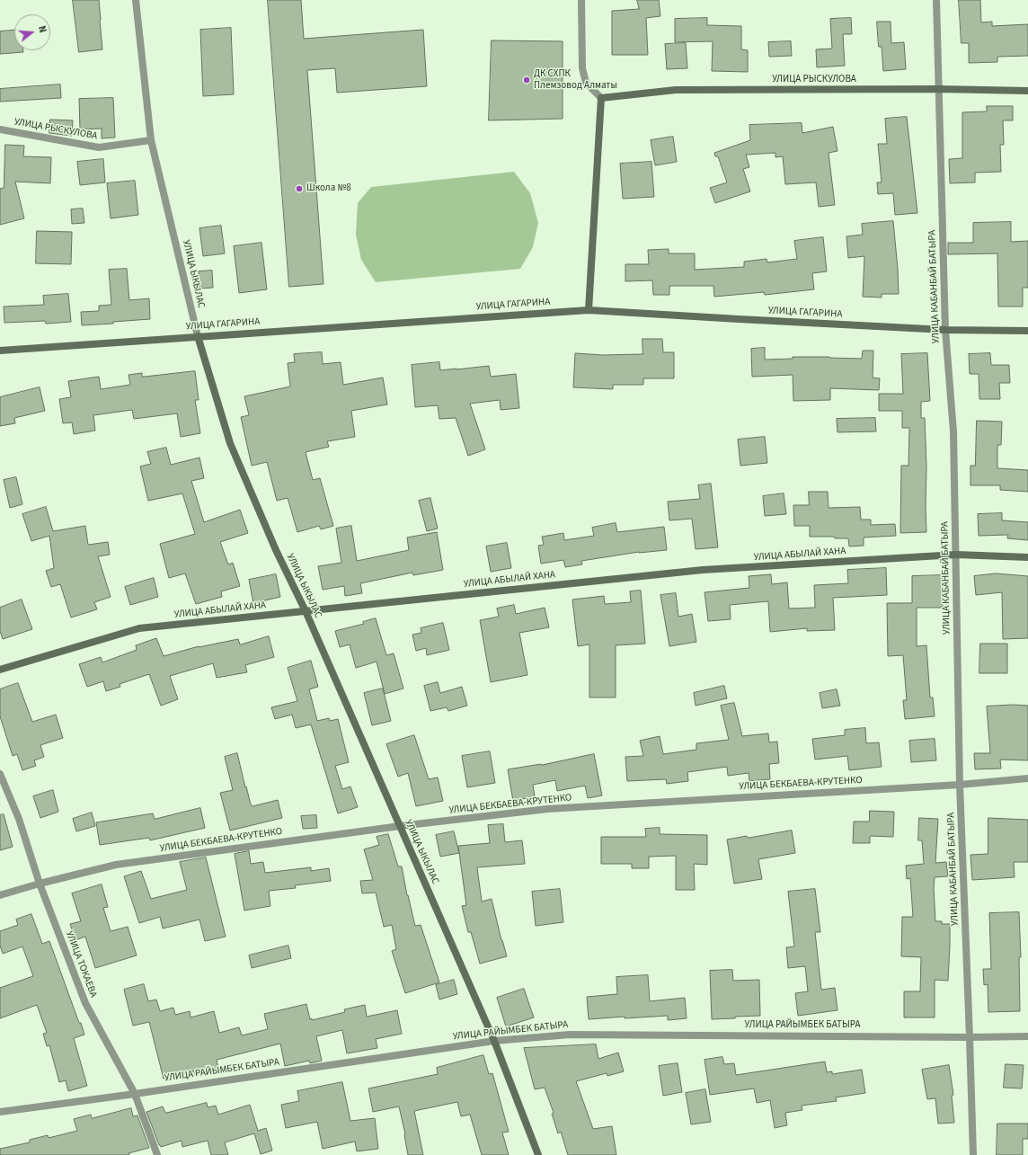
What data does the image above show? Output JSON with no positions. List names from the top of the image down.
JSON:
{
  "streets": {
    "street": [
      "УЛИЦА РЫСКУЛОВА",
      "УЛИЦА ЫКЫЛАС",
      "УЛИЦА КАБАНБАЙ БАТЫРА",
      "УЛИЦА ГАГАРИНА",
      "УЛИЦА АБЫЛАЙ ХАНА",
      "УЛИЦА БЕКБАЕВА-КРУТЕНКО",
      "УЛИЦА ТОКАЕВА",
      "УЛИЦА РАЙЫМБЕК БАТЫРА"
    ]
  },
  "crossings": [
    ["УЛИЦА РЫСКУЛОВА", "УЛИЦА ЫКЫЛАС"],
    ["УЛИЦА РЫСКУЛОВА", "УЛИЦА КАБАНБАЙ БАТЫРА"],
    ["УЛИЦА ЫКЫЛАС", "УЛИЦА ГАГАРИНА"],
    ["УЛИЦА ЫКЫЛАС", "УЛИЦА АБЫЛАЙ ХАНА"],
    ["УЛИЦА ЫКЫЛАС", "УЛИЦА БЕКБАЕВА-КРУТЕНКО"],
    ["УЛИЦА ЫКЫЛАС", "УЛИЦА РАЙЫМБЕК БАТЫРА"],
    ["УЛИЦА КАБАНБАЙ БАТЫРА", "УЛИЦА ГАГАРИНА"],
    ["УЛИЦА КАБАНБАЙ БАТЫРА", "УЛИЦА АБЫЛАЙ ХАНА"],
    ["УЛИЦА КАБАНБАЙ БАТЫРА", "УЛИЦА БЕКБАЕВА-КРУТЕНКО"],
    ["УЛИЦА КАБАНБАЙ БАТЫРА", "УЛИЦА РАЙЫМБЕК БАТЫРА"],
    ["УЛИЦА БЕКБАЕВА-КРУТЕНКО", "УЛИЦА ТОКАЕВА"],
    ["УЛИЦА ТОКАЕВА", "УЛИЦА РАЙЫМБЕК БАТЫРА"]
  ],
  "places": ["ДК СХПК Племзовод Алматы", "Школа №8"],
  "north": "right"
}
